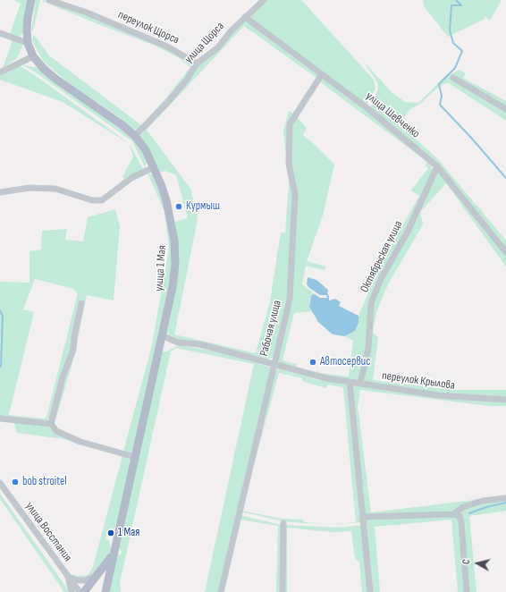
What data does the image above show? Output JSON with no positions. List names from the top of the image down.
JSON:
{
  "streets": {
    "main road": ["улица 1 Мая"],
    "street": [
      "переулок Щорса",
      "улица Щорса",
      "улица Шевченко",
      "Октябрьская улица",
      "Рабочая улица",
      "переулок Крылова",
      "улица Восстания"
    ]
  },
  "crossings": [
    ["переулок Щорса", "улица Щорса"],
    ["улица Щорса", "улица Шевченко"],
    ["улица Щорса", "улица 1 Мая"],
    ["улица Шевченко", "Октябрьская улица"],
    ["улица Шевченко", "Рабочая улица"],
    ["Октябрьская улица", "переулок Крылова"],
    ["улица 1 Мая", "переулок Крылова"],
    ["Рабочая улица", "переулок Крылова"]
  ],
  "places": [
    "Курмыш",
    "Автосервис",
    "bob stroitel",
    "1 Мая"
  ],
  "north": "left"
}
